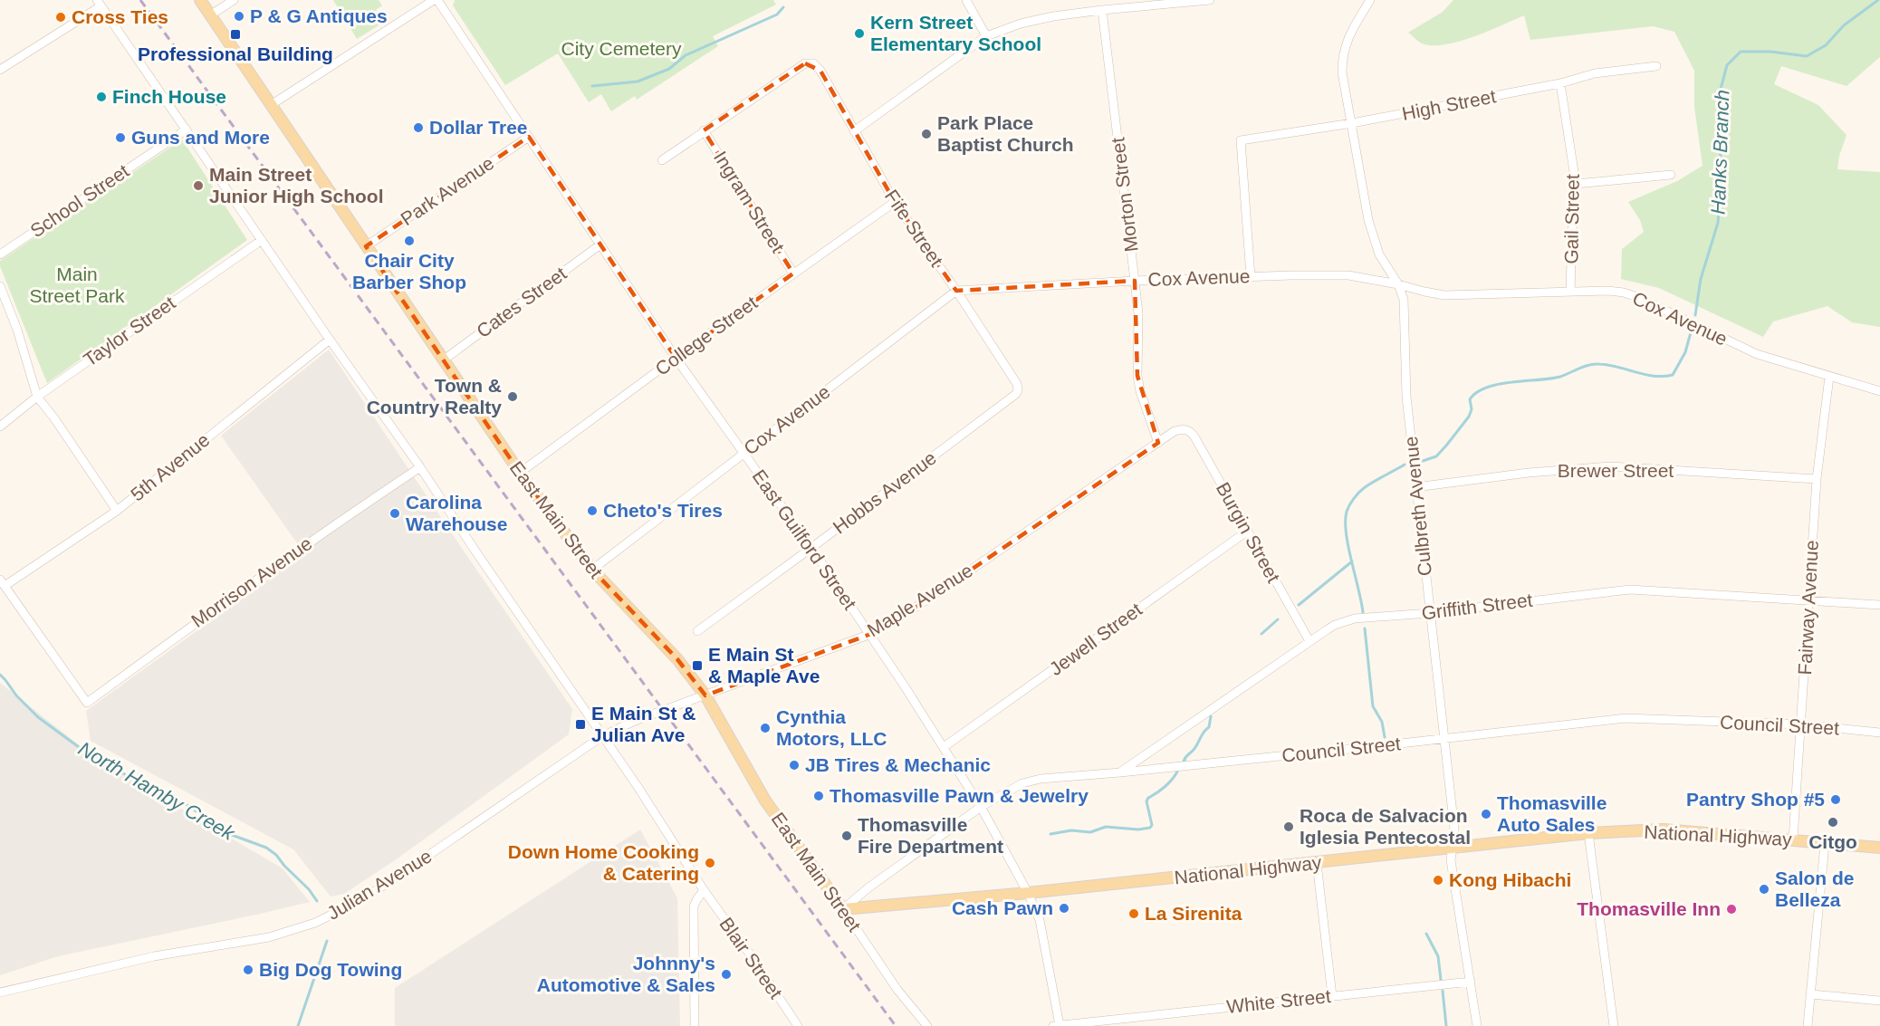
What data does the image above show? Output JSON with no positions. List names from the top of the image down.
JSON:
{
  "streets": {
    "main road": ["East Main Street", "National Highway"],
    "street": [
      "High Street",
      "Park Avenue",
      "Morton Street",
      "School Street",
      "Ingram Street",
      "Gail Street",
      "Fife Street",
      "Cox Avenue",
      "Cates Street",
      "Taylor Street",
      "College Street",
      "5th Avenue",
      "Brewer Street",
      "Hobbs Avenue",
      "Culbreth Avenue",
      "Burgin Street",
      "East Guilford Street",
      "Morrison Avenue",
      "Maple Avenue",
      "Griffith Street",
      "Fairway Avenue",
      "Jewell Street",
      "Council Street",
      "Julian Avenue",
      "Blair Street",
      "White Street"
    ]
  },
  "crossings": [
    ["High Street", "Gail Street"],
    ["High Street", "Cox Avenue"],
    ["High Street", "Culbreth Avenue"],
    ["Park Avenue", "East Main Street"],
    ["Park Avenue", "East Guilford Street"],
    ["Morton Street", "Cox Avenue"],
    ["Morton Street", "Maple Avenue"],
    ["Ingram Street", "Fife Street"],
    ["Ingram Street", "College Street"],
    ["Gail Street", "Cox Avenue"],
    ["Fife Street", "Cox Avenue"],
    ["Fife Street", "College Street"],
    ["Fife Street", "Hobbs Avenue"],
    ["Cox Avenue", "Culbreth Avenue"],
    ["Cox Avenue", "East Main Street"],
    ["Cox Avenue", "East Guilford Street"],
    ["Cox Avenue", "Fairway Avenue"],
    ["Cates Street", "East Main Street"],
    ["Cates Street", "East Guilford Street"],
    ["College Street", "East Main Street"],
    ["College Street", "East Guilford Street"],
    ["5th Avenue", "Morrison Avenue"],
    ["Brewer Street", "Culbreth Avenue"],
    ["Brewer Street", "Fairway Avenue"],
    ["Hobbs Avenue", "East Guilford Street"],
    ["Culbreth Avenue", "Griffith Street"],
    ["Culbreth Avenue", "Council Street"],
    ["Culbreth Avenue", "National Highway"],
    ["Culbreth Avenue", "White Street"],
    ["East Main Street", "Maple Avenue"],
    ["East Main Street", "Council Street"],
    ["East Main Street", "National Highway"],
    ["Burgin Street", "Maple Avenue"],
    ["Burgin Street", "Griffith Street"],
    ["Burgin Street", "Jewell Street"],
    ["East Guilford Street", "Maple Avenue"],
    ["East Guilford Street", "Jewell Street"],
    ["East Guilford Street", "Council Street"],
    ["East Guilford Street", "National Highway"],
    ["East Guilford Street", "White Street"],
    ["Maple Avenue", "Julian Avenue"],
    ["Griffith Street", "Fairway Avenue"],
    ["Griffith Street", "Council Street"],
    ["Fairway Avenue", "Council Street"],
    ["Fairway Avenue", "National Highway"],
    ["Council Street", "National Highway"]
  ],
  "water": ["Hanks Branch", "North Hamby Creek"],
  "parks": ["City Cemetery", "Main Street Park"],
  "places": {
    "other": [
      "P & G Antiques",
      "Cross Ties",
      "Kern Street Elementary School",
      "Finch House",
      "Dollar Tree",
      "Park Place Baptist Church",
      "Guns and More",
      "Main Street Junior High School",
      "Chair City Barber Shop",
      "Town & Country Realty",
      "Cheto's Tires",
      "Carolina Warehouse",
      "Cynthia Motors, LLC",
      "JB Tires & Mechanic",
      "Thomasville Pawn & Jewelry",
      "Pantry Shop #5",
      "Thomasville Auto Sales",
      "Citgo",
      "Roca de Salvacion Iglesia Pentecostal",
      "Thomasville Fire Department",
      "Down Home Cooking & Catering",
      "Kong Hibachi",
      "Salon de Belleza",
      "Cash Pawn",
      "Thomasville Inn",
      "La Sirenita",
      "Big Dog Towing",
      "Johnny's Automotive & Sales"
    ],
    "transit": ["Professional Building", "E Main St & Maple Ave", "E Main St & Julian Ave"]
  }
}
